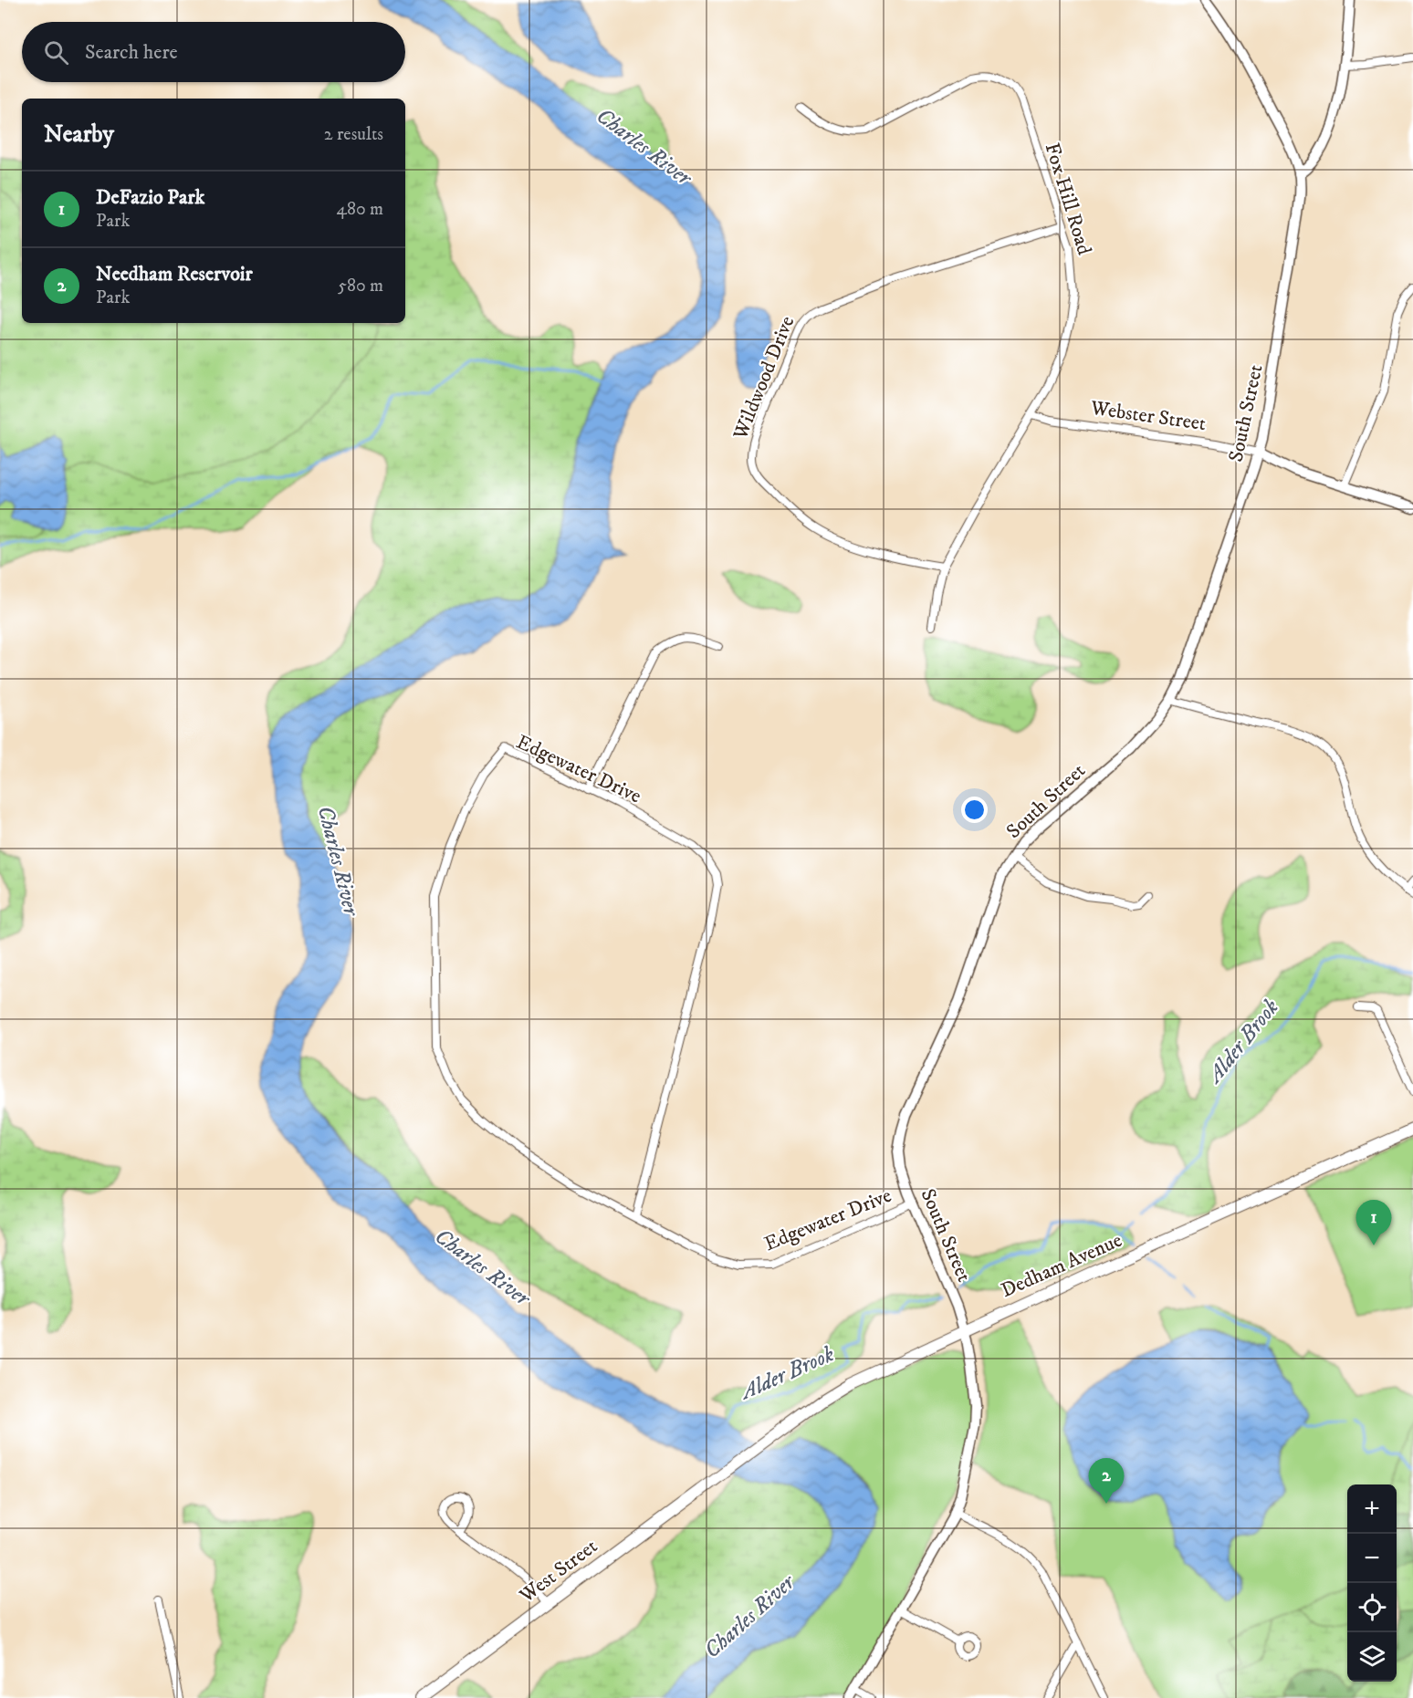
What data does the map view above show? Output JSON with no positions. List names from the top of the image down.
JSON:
{
  "streets": {
    "main road": ["Dedham Avenue", "West Street"],
    "street": [
      "Fox Hill Road",
      "Wildwood Drive",
      "South Street",
      "Webster Street",
      "Edgewater Drive"
    ]
  },
  "crossings": [
    ["Fox Hill Road", "Wildwood Drive"],
    ["Fox Hill Road", "Webster Street"],
    ["South Street", "Webster Street"],
    ["South Street", "Edgewater Drive"],
    ["South Street", "Dedham Avenue"],
    ["Dedham Avenue", "West Street"]
  ],
  "water": ["Charles River", "Alder Brook"],
  "page": {
    "search": "Search here",
    "heading": ["Nearby", "2 results"],
    "list": [
      {
        "mark": "1",
        "name": "DeFazio Park",
        "note": "Park",
        "value": "480 m"
      },
      {
        "mark": "2",
        "name": "Needham Reservoir",
        "note": "Park",
        "value": "580 m"
      }
    ],
    "pins": ["1", "2"],
    "map_buttons": ["+", "−"]
  }
}
